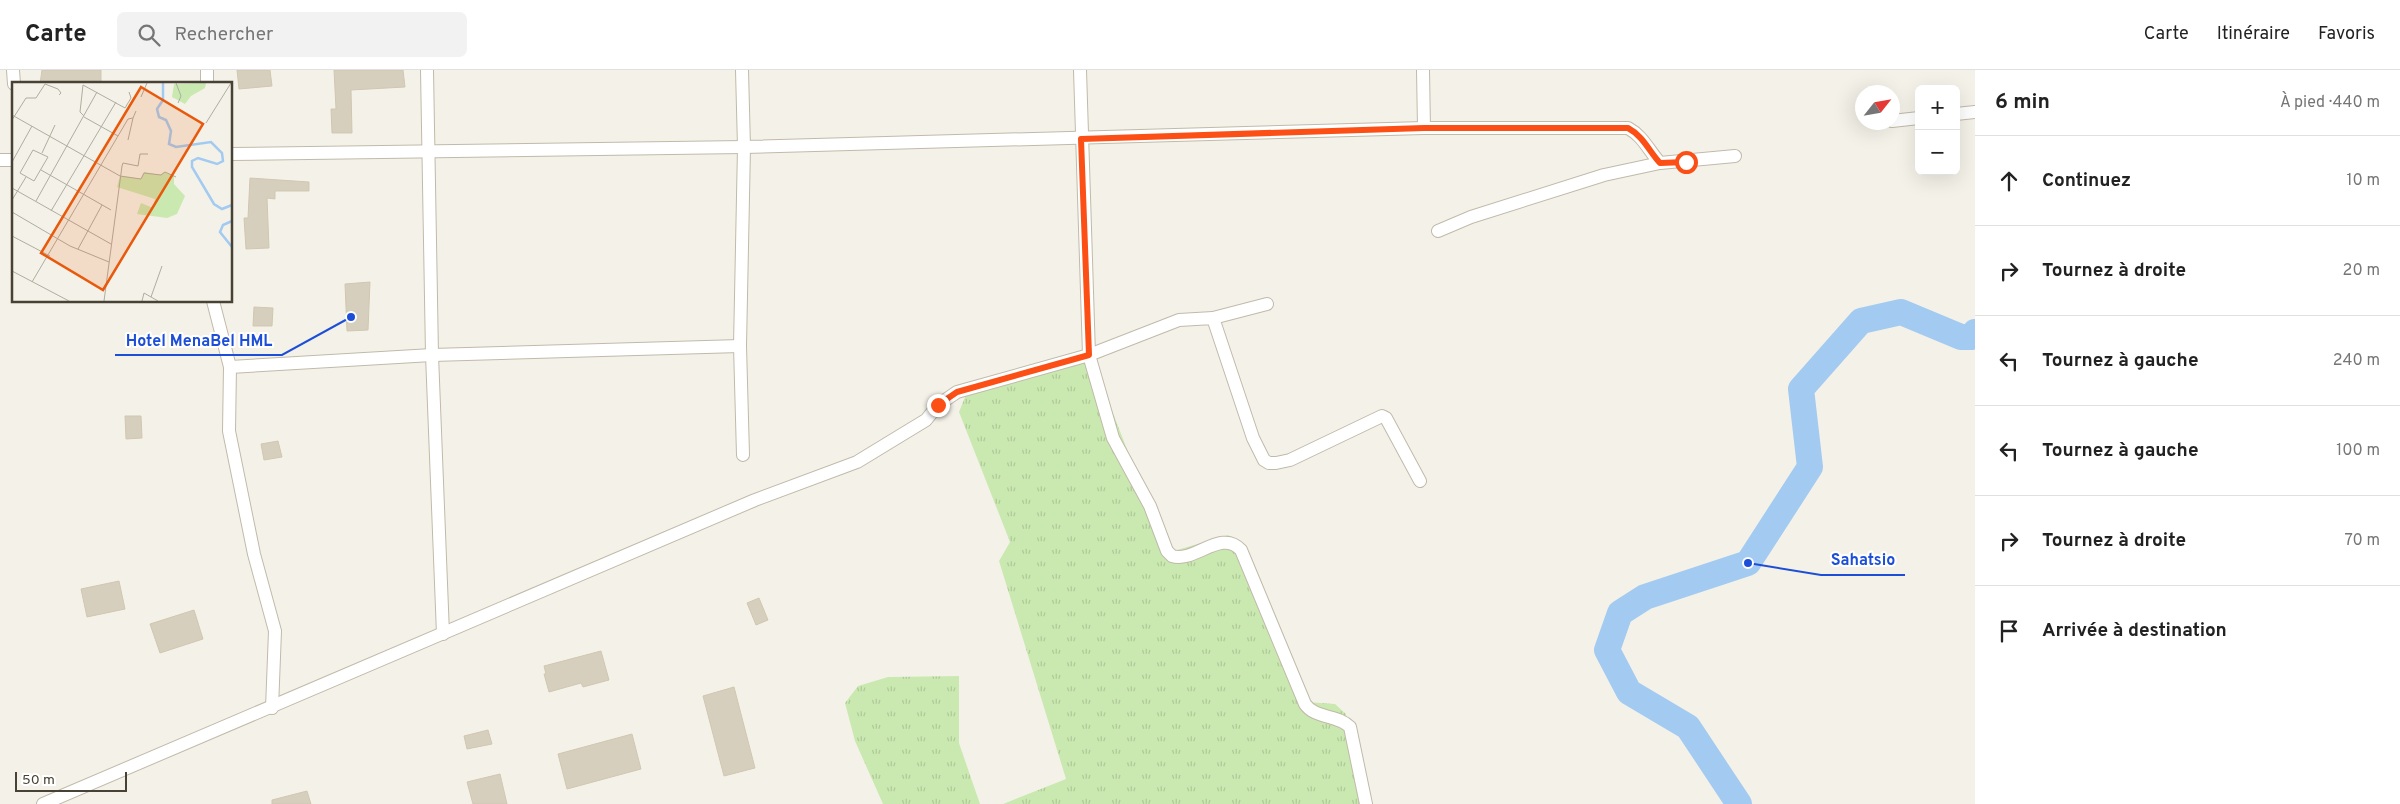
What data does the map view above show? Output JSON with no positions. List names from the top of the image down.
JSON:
{
  "places": ["Hotel MenaBel HML", "Sahatsio"],
  "scale_bar": "50 m",
  "north": "top right",
  "page": {
    "header": "Carte",
    "search": "Rechercher",
    "nav": ["Carte", "Itinéraire", "Favoris"],
    "heading": ["6 min", "À pied · 440 m"],
    "map_buttons": ["+", "−"],
    "list": [
      ["Continuez", "10 m"],
      ["Tournez à droite", "20 m"],
      ["Tournez à gauche", "240 m"],
      ["Tournez à gauche", "100 m"],
      ["Tournez à droite", "70 m"],
      "Arrivée à destination"
    ],
    "scale": "50 m"
  }
}
